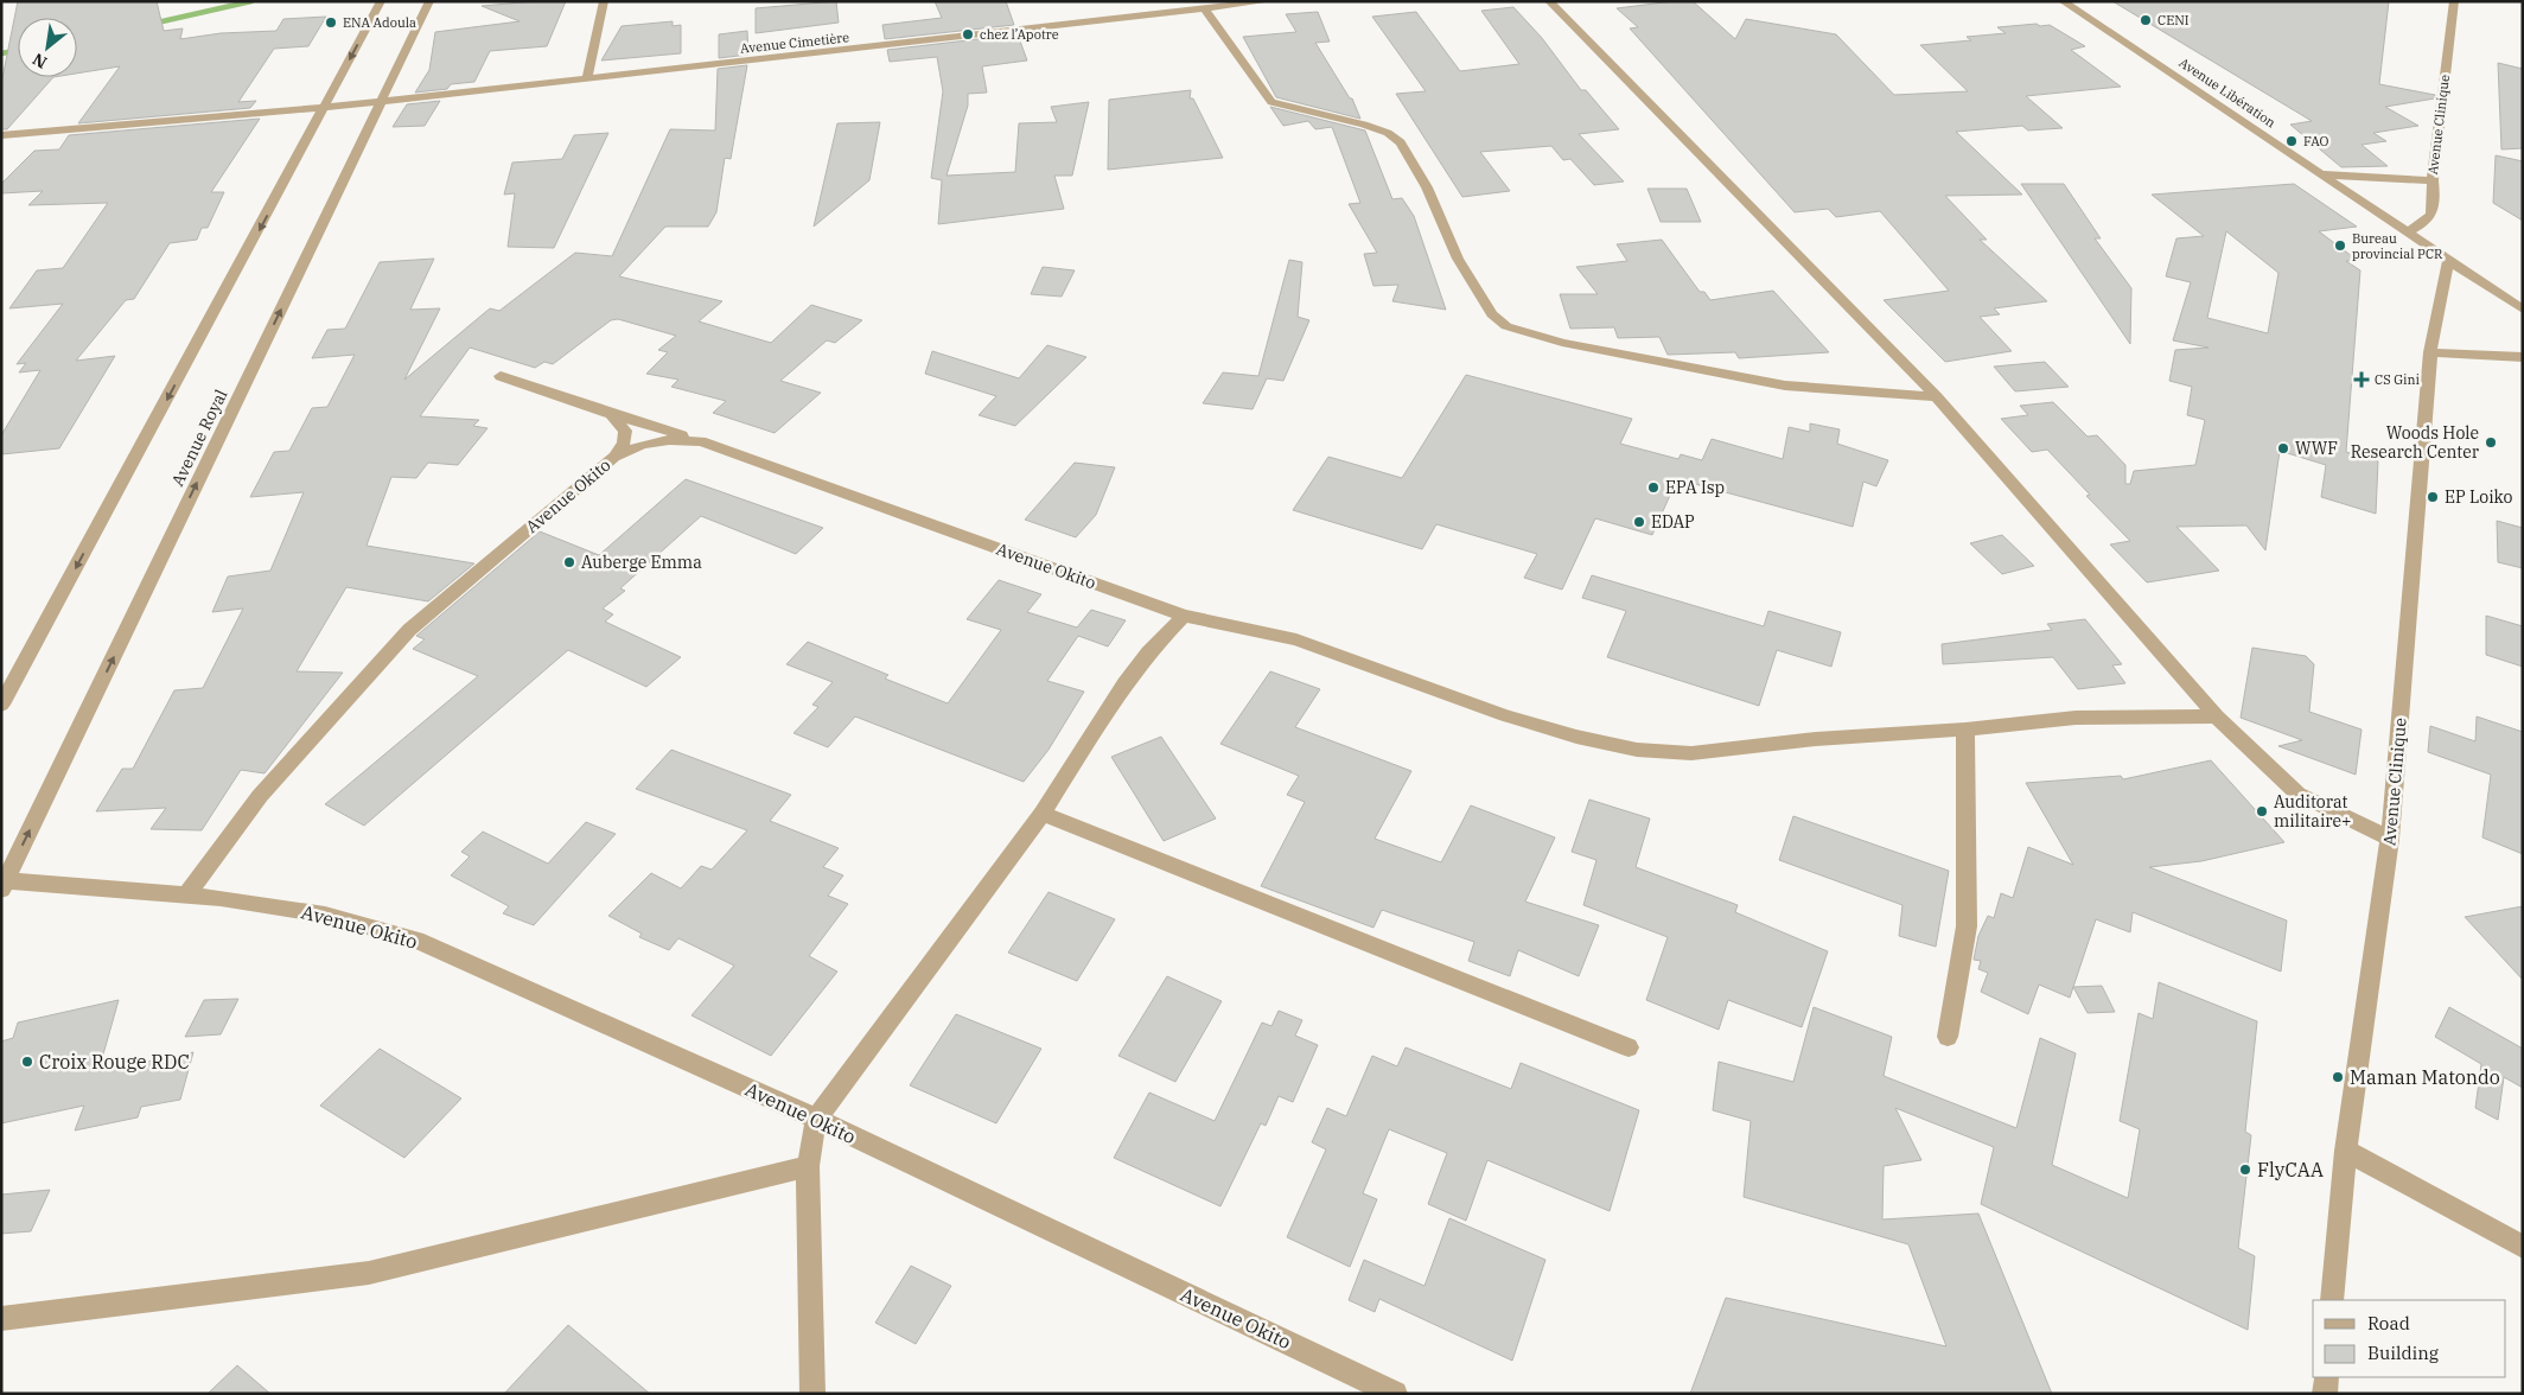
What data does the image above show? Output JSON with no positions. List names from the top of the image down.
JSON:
{
  "streets": {
    "street": [
      "Avenue Cimetière",
      "Avenue Libération",
      "Avenue Clinique",
      "Avenue Royal",
      "Avenue Okito"
    ]
  },
  "crossings": [
    ["Avenue Cimetière", "Avenue Royal"],
    ["Avenue Libération", "Avenue Clinique"],
    ["Avenue Royal", "Avenue Okito"]
  ],
  "places": {
    "other": [
      "CENI",
      "ENA Adoula",
      "chez l’Apotre",
      "FAO",
      "Bureau provincial PCR",
      "Woods Hole Research Center",
      "WWF",
      "EPA Isp",
      "EP Loiko",
      "EDAP",
      "Auberge Emma",
      "Auditorat militaire+",
      "Croix Rouge RDC",
      "Maman Matondo",
      "FlyCAA"
    ],
    "health": ["CS Gini"]
  },
  "legend": ["Road", "Building"],
  "north": "bottom left"
}
